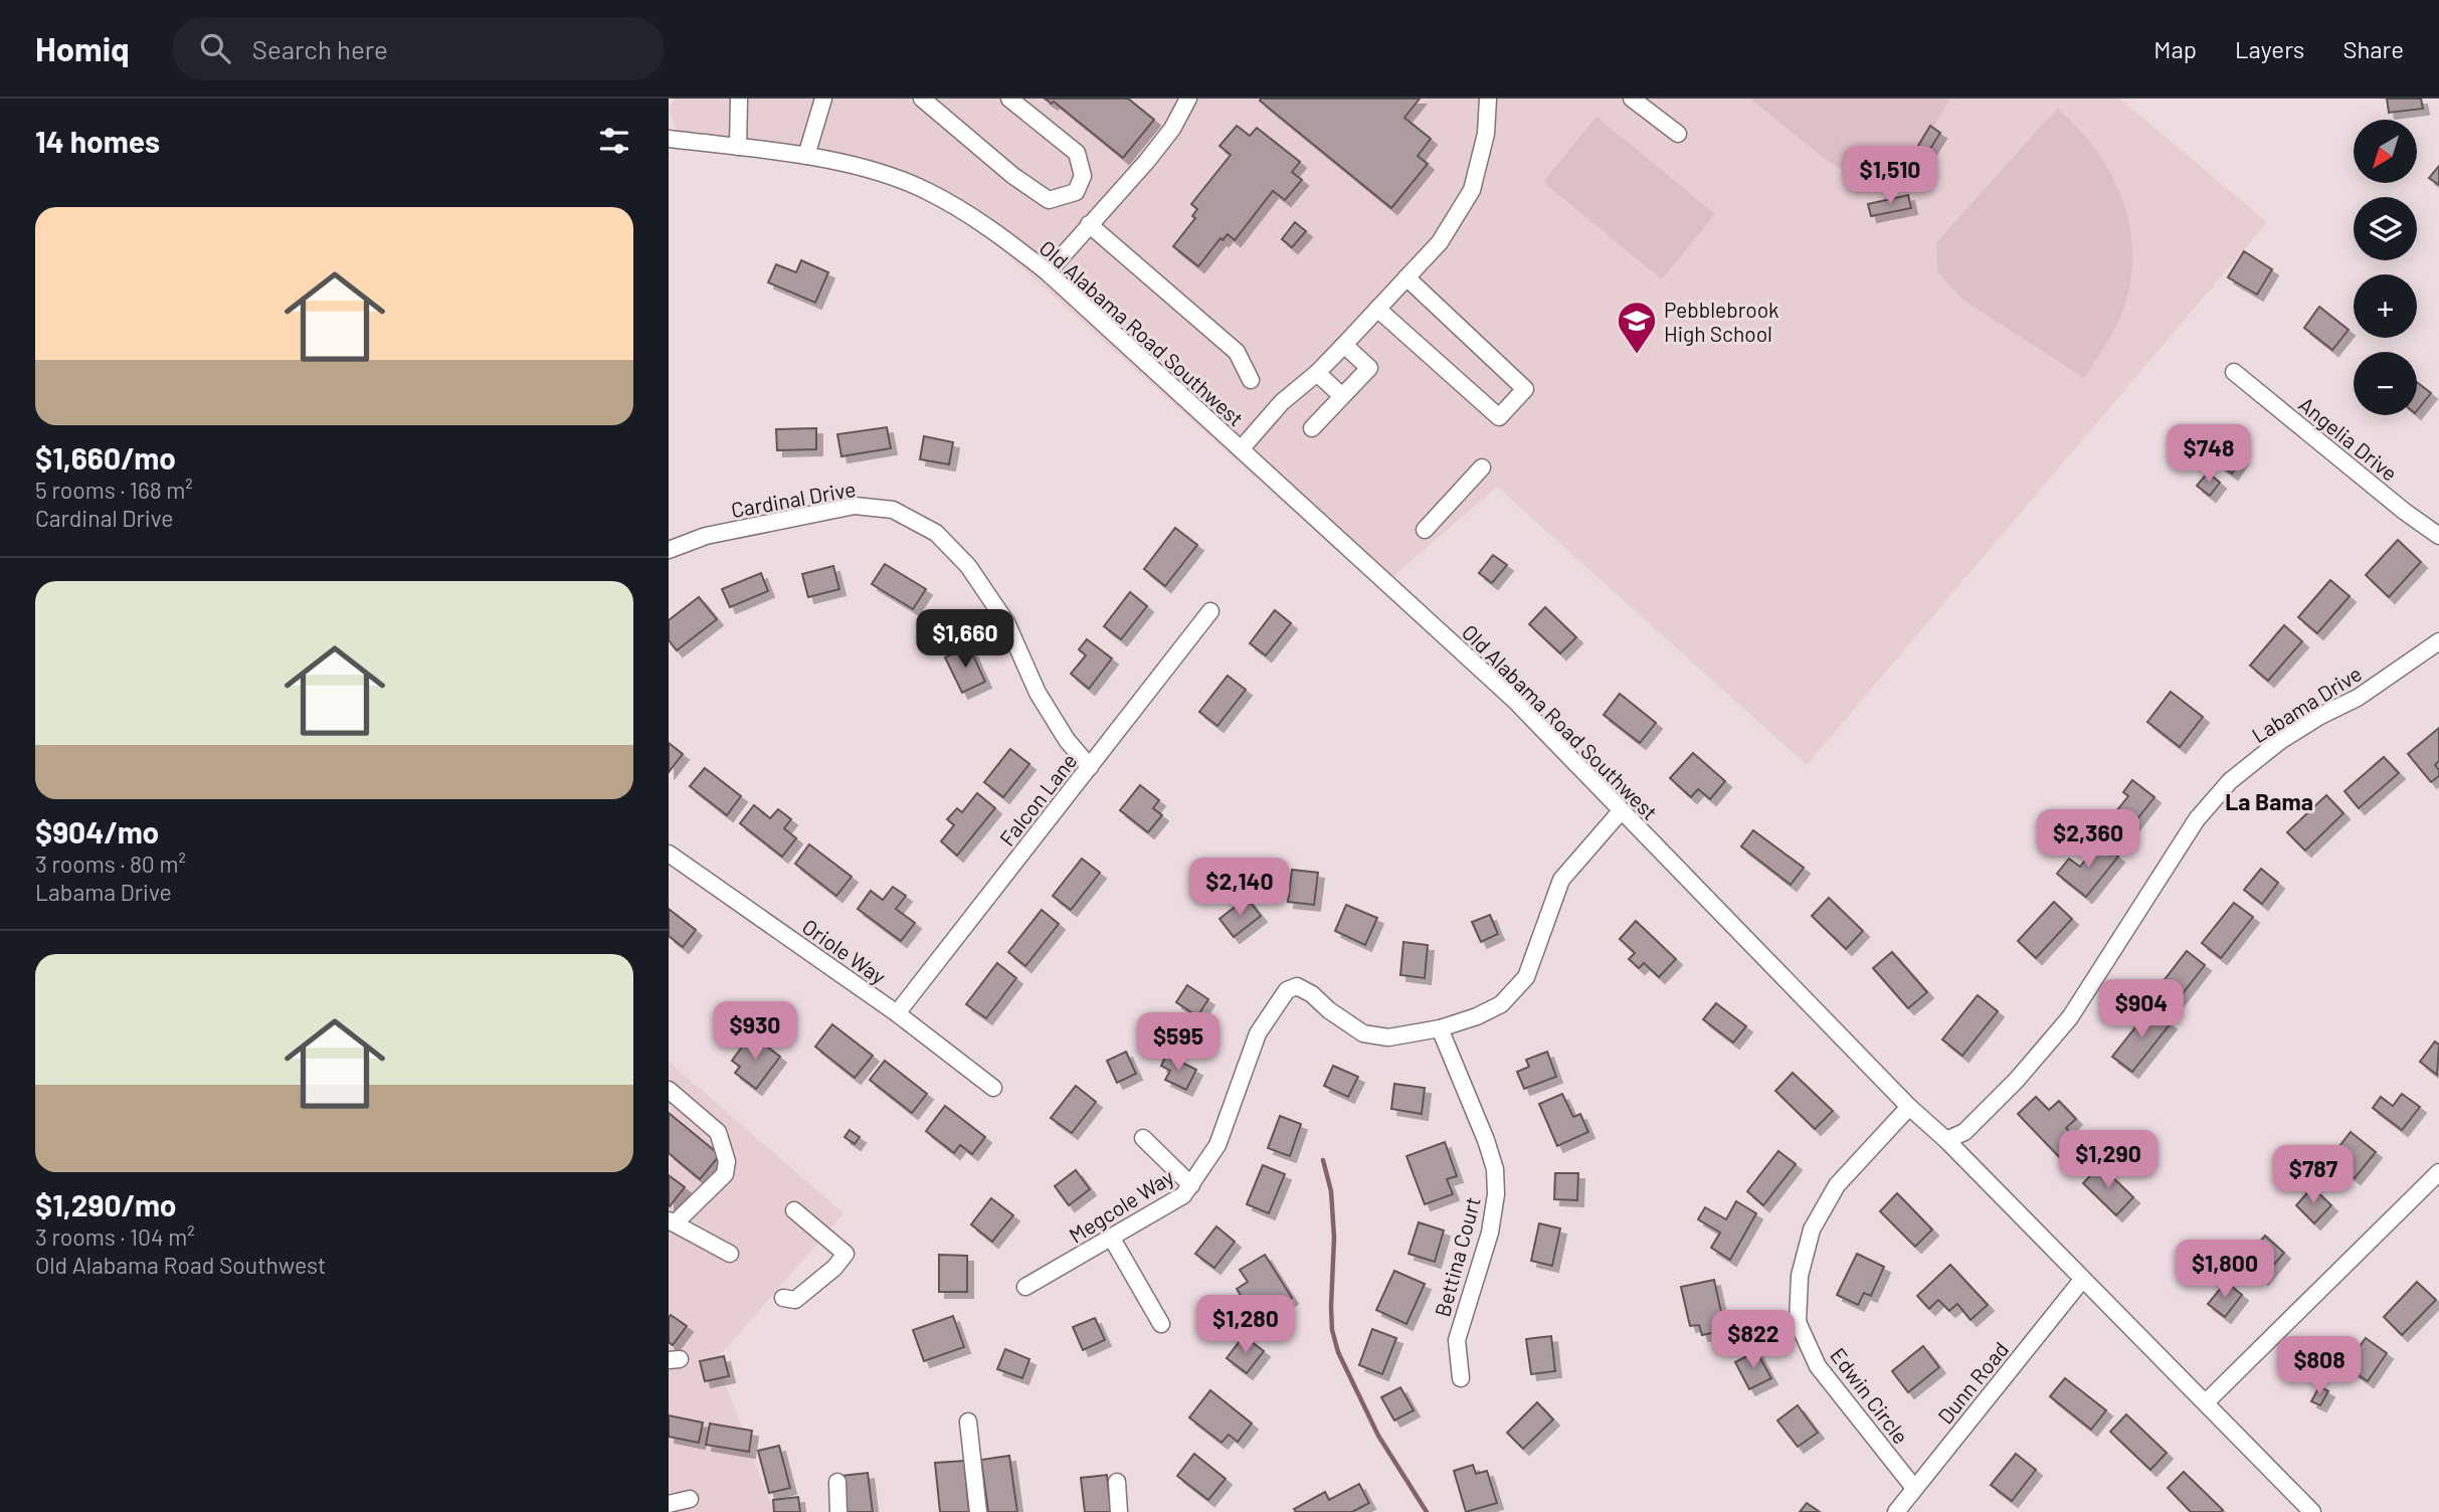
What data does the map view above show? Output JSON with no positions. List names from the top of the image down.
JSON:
{
  "streets": {
    "street": [
      "Old Alabama Road Southwest",
      "Angelia Drive",
      "Cardinal Drive",
      "Labama Drive",
      "Falcon Lane",
      "Oriole Way",
      "Megcole Way",
      "Bettina Court",
      "Dunn Road",
      "Edwin Circle"
    ]
  },
  "crossings": [
    ["Old Alabama Road Southwest", "Labama Drive"],
    ["Old Alabama Road Southwest", "Megcole Way"],
    ["Old Alabama Road Southwest", "Dunn Road"],
    ["Old Alabama Road Southwest", "Edwin Circle"],
    ["Cardinal Drive", "Falcon Lane"],
    ["Falcon Lane", "Oriole Way"],
    ["Megcole Way", "Bettina Court"],
    ["Dunn Road", "Edwin Circle"]
  ],
  "districts": ["La Bama"],
  "places": {
    "school or university": ["Pebblebrook High School"]
  },
  "north": "bottom left",
  "page": {
    "header": "Homiq",
    "search": "Search here",
    "nav": ["Map", "Layers", "Share"],
    "heading": "14 homes",
    "map_buttons": ["+", "−"],
    "price": [
      "$1,510",
      "$748",
      "$1,660",
      "$2,360",
      "$2,140",
      "$904",
      "$930",
      "$595",
      "$1,290",
      "$787",
      "$1,800",
      "$1,280",
      "$822",
      "$808"
    ],
    "list": [
      {
        "name": "$1,660/mo",
        "note": "5 rooms · 168 m² · Cardinal Drive"
      },
      {
        "name": "$904/mo",
        "note": "3 rooms · 80 m² · Labama Drive"
      },
      {
        "name": "$1,290/mo",
        "note": "3 rooms · 104 m² · Old Alabama Road Southwest"
      }
    ]
  }
}
